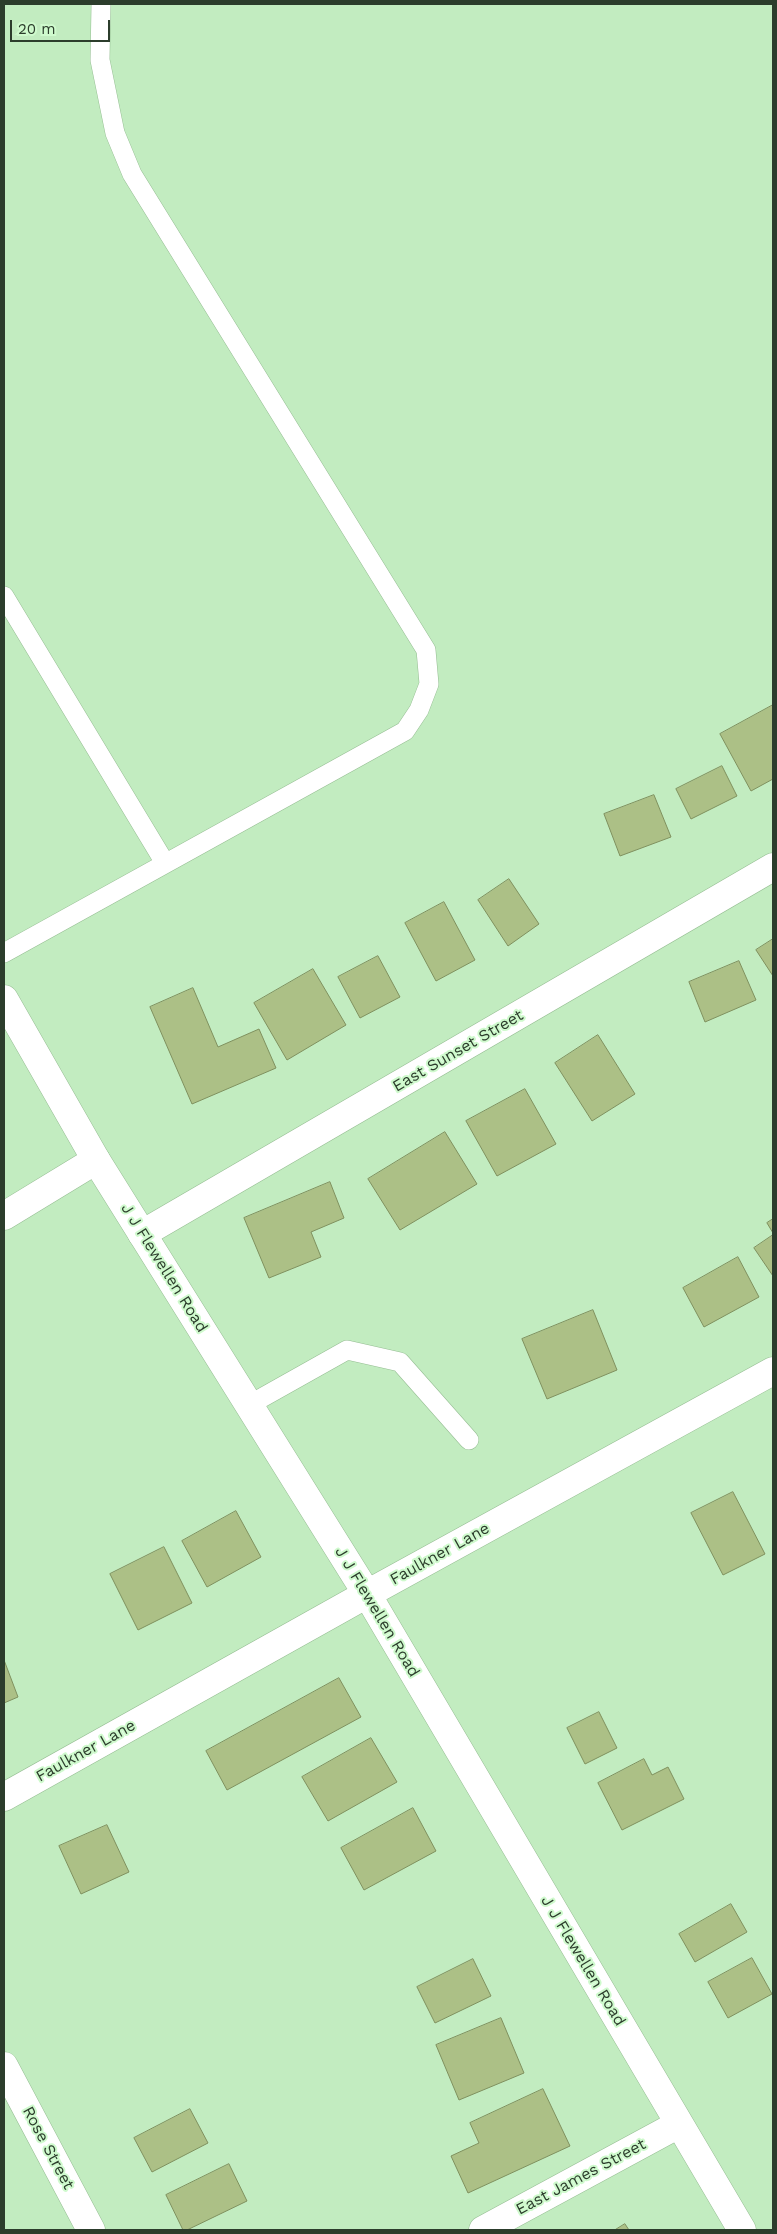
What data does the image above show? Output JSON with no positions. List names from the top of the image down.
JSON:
{
  "streets": {
    "street": [
      "East Sunset Street",
      "J J Flewellen Road",
      "Faulkner Lane",
      "Rose Street",
      "East James Street"
    ]
  },
  "crossings": [
    ["East Sunset Street", "J J Flewellen Road"],
    ["J J Flewellen Road", "Faulkner Lane"],
    ["J J Flewellen Road", "East James Street"]
  ],
  "scale_bar": "20 m"
}
